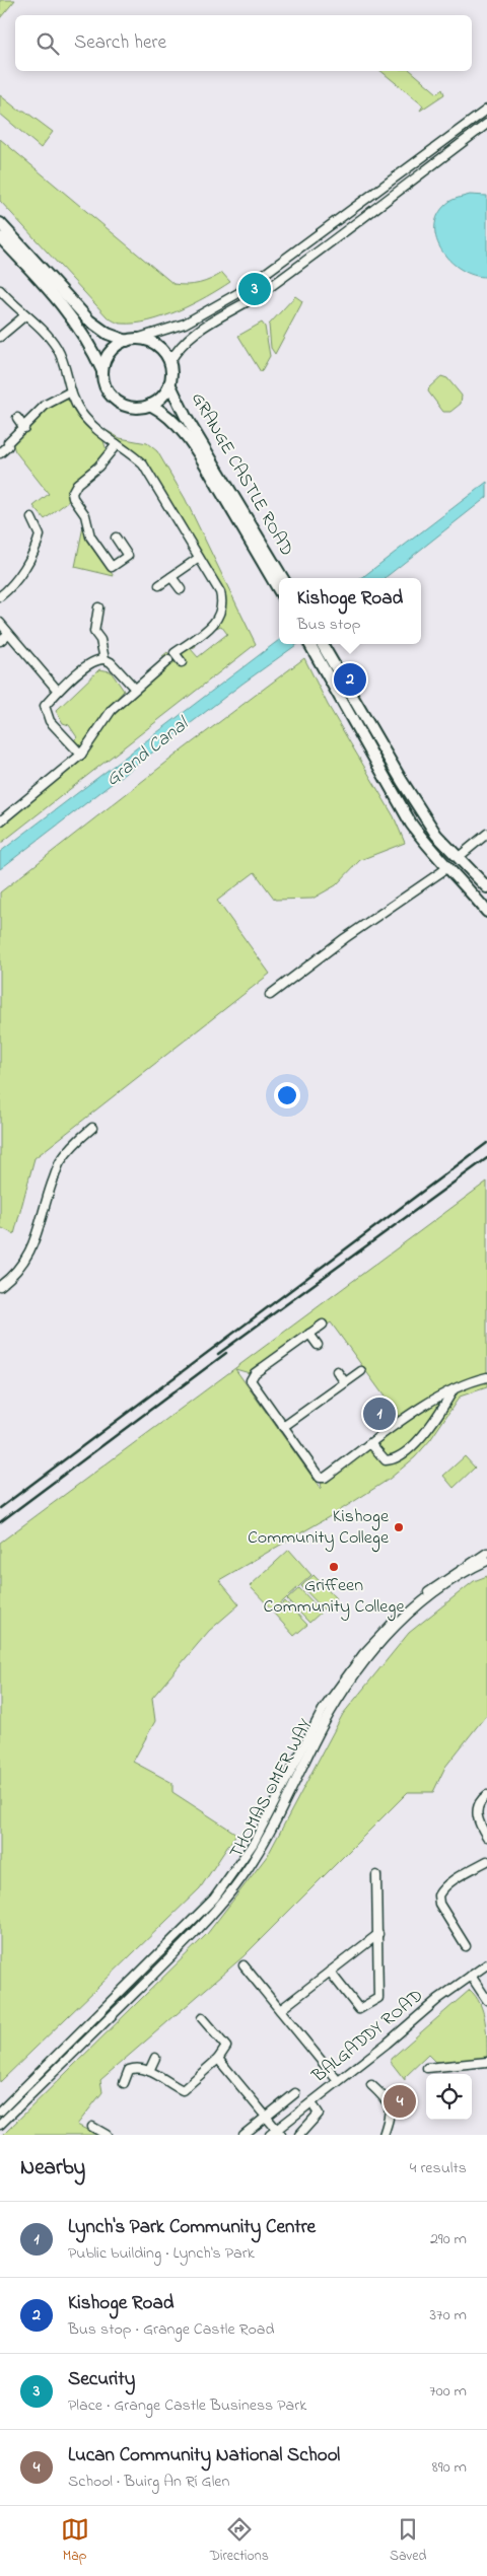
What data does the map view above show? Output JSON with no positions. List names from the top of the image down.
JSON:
{
  "streets": {
    "main road": ["GRANGE CASTLE ROAD"],
    "street": ["THOMAS OMER WAY", "BALGADDY ROAD"]
  },
  "water": ["Grand Canal"],
  "places": ["Kishoge Community College", "Griffeen Community College"],
  "page": {
    "search": "Search here",
    "pins": [
      "3",
      "2",
      "1",
      "4"
    ],
    "popup": ["Kishoge Road", "Bus stop"],
    "heading": ["Nearby", "4 results"],
    "list": [
      {
        "mark": "1",
        "name": "Lynch's Park Community Centre",
        "note": "Public building · Lynch's Park",
        "value": "290 m"
      },
      {
        "mark": "2",
        "name": "Kishoge Road",
        "note": "Bus stop · Grange Castle Road",
        "value": "370 m"
      },
      {
        "mark": "3",
        "name": "Security",
        "note": "Place · Grange Castle Business Park",
        "value": "700 m"
      },
      {
        "mark": "4",
        "name": "Lucan Community National School",
        "note": "School · Buirg An Rí Glen",
        "value": "890 m"
      }
    ],
    "nav": ["Map", "Directions", "Saved"]
  }
}
